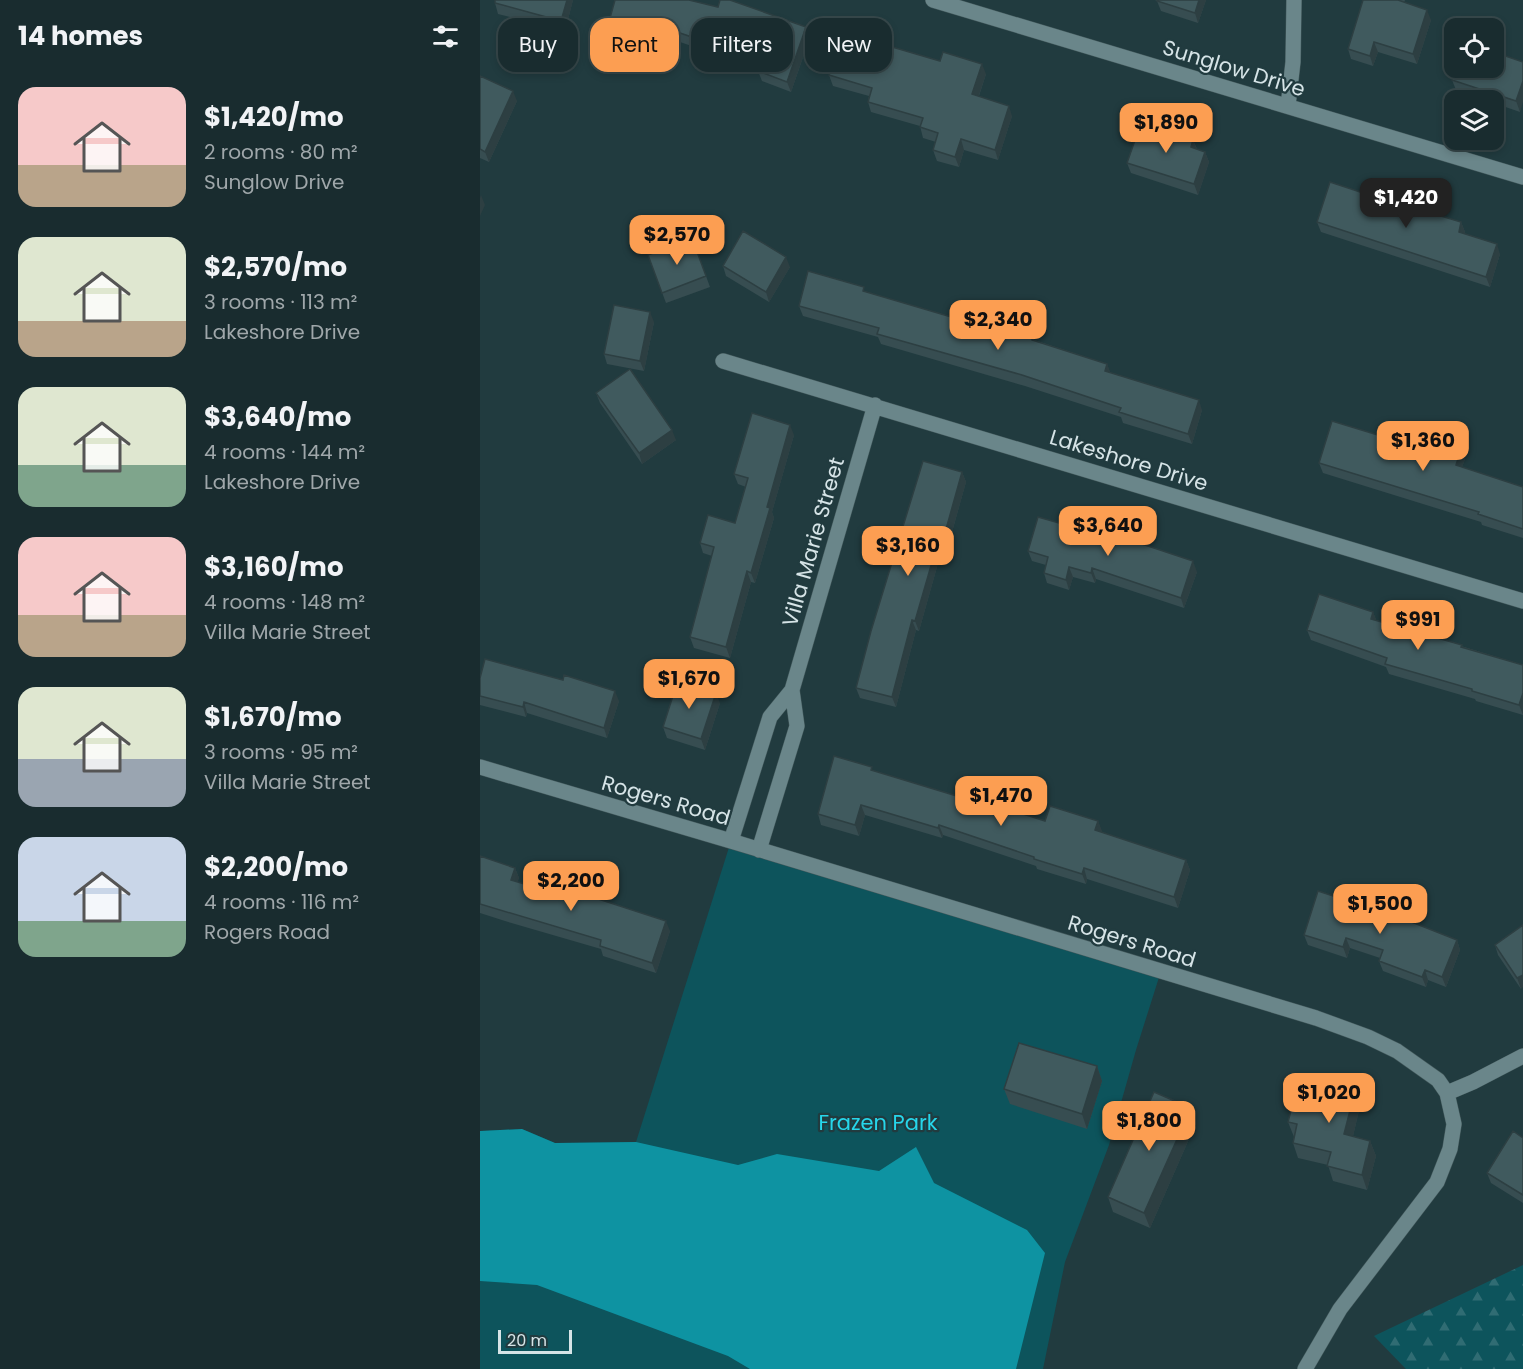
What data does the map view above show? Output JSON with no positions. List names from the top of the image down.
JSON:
{
  "streets": {
    "street": [
      "Sunglow Drive",
      "Lakeshore Drive",
      "Villa Marie Street",
      "Rogers Road"
    ]
  },
  "crossings": [
    ["Lakeshore Drive", "Villa Marie Street"],
    ["Villa Marie Street", "Rogers Road"]
  ],
  "parks": ["Frazen Park"],
  "scale_bar": "20 m",
  "page": {
    "heading": "14 homes",
    "chip": [
      "Buy",
      "Rent",
      "Filters",
      "New"
    ],
    "list": [
      {
        "name": "$1,420/mo",
        "note": "2 rooms · 80 m² · Sunglow Drive"
      },
      {
        "name": "$2,570/mo",
        "note": "3 rooms · 113 m² · Lakeshore Drive"
      },
      {
        "name": "$3,640/mo",
        "note": "4 rooms · 144 m² · Lakeshore Drive"
      },
      {
        "name": "$3,160/mo",
        "note": "4 rooms · 148 m² · Villa Marie Street"
      },
      {
        "name": "$1,670/mo",
        "note": "3 rooms · 95 m² · Villa Marie Street"
      },
      {
        "name": "$2,200/mo",
        "note": "4 rooms · 116 m² · Rogers Road"
      }
    ],
    "price": [
      "$1,890",
      "$1,420",
      "$2,570",
      "$2,340",
      "$1,360",
      "$3,640",
      "$3,160",
      "$991",
      "$1,670",
      "$1,470",
      "$2,200",
      "$1,500",
      "$1,020",
      "$1,800"
    ],
    "scale": "20 m"
  }
}
